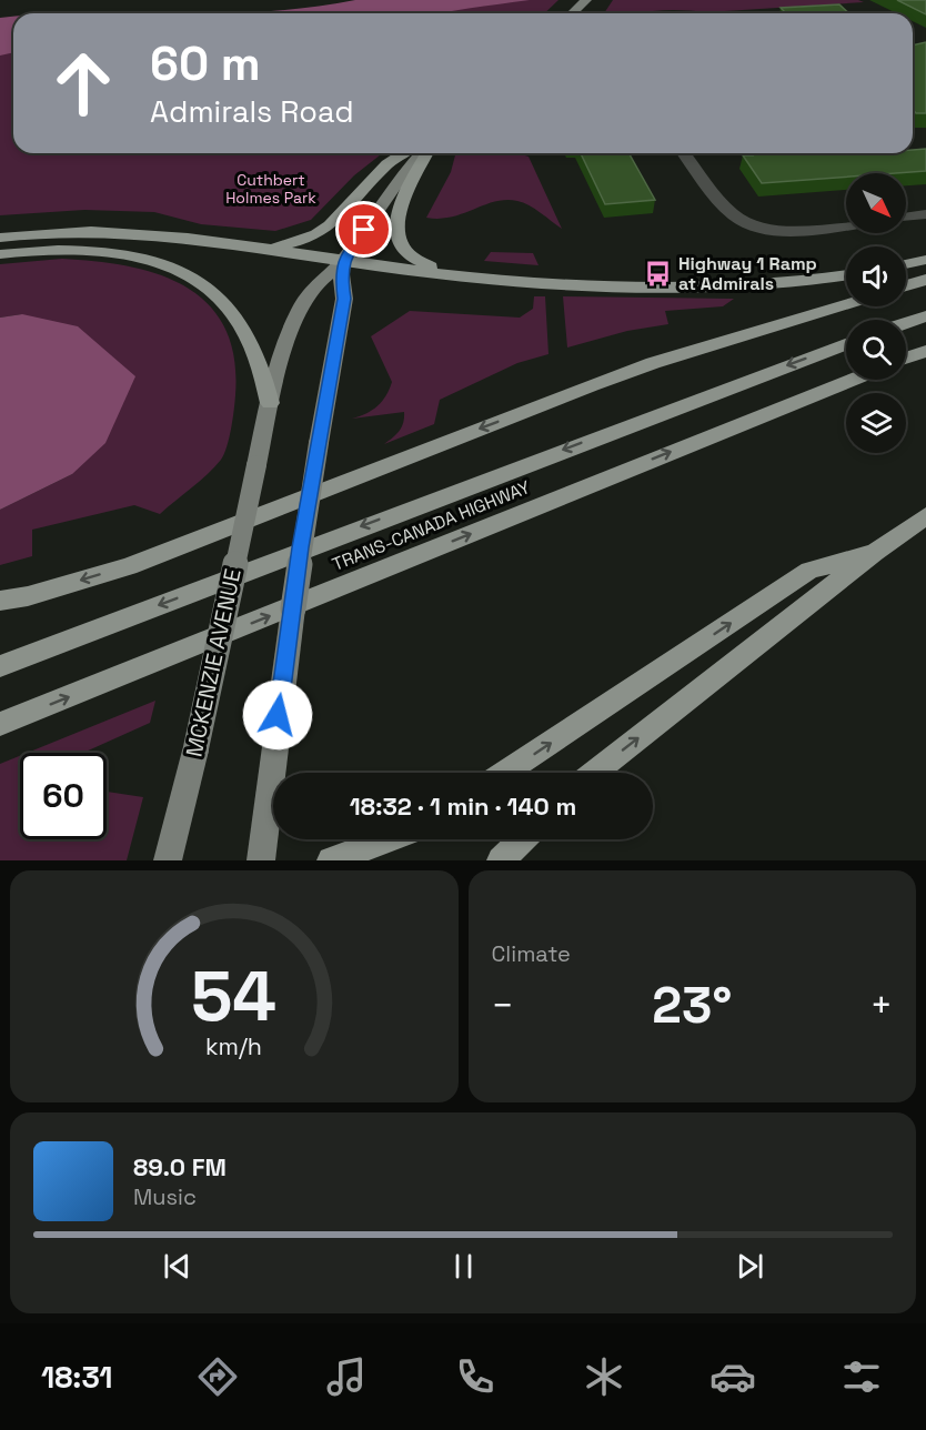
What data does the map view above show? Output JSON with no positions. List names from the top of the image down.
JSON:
{
  "streets": {
    "highway": ["TRANS-CANADA HIGHWAY"],
    "main road": ["MCKENZIE AVENUE"]
  },
  "parks": ["Cuthbert Holmes Park"],
  "places": {
    "bus stop": ["Highway 1 Ramp at Admirals"]
  },
  "north": "bottom right",
  "page": {
    "turn": ["60 m", "Admirals Road"],
    "limit": "60",
    "trip": "18:32 · 1 min · 140 m",
    "tile": "Climate",
    "heat": ["−", "23°", "+"],
    "song": ["89.0 FM", "Music"],
    "tabs": "18:31",
    "gauge": ["54", "km/h"]
  }
}
